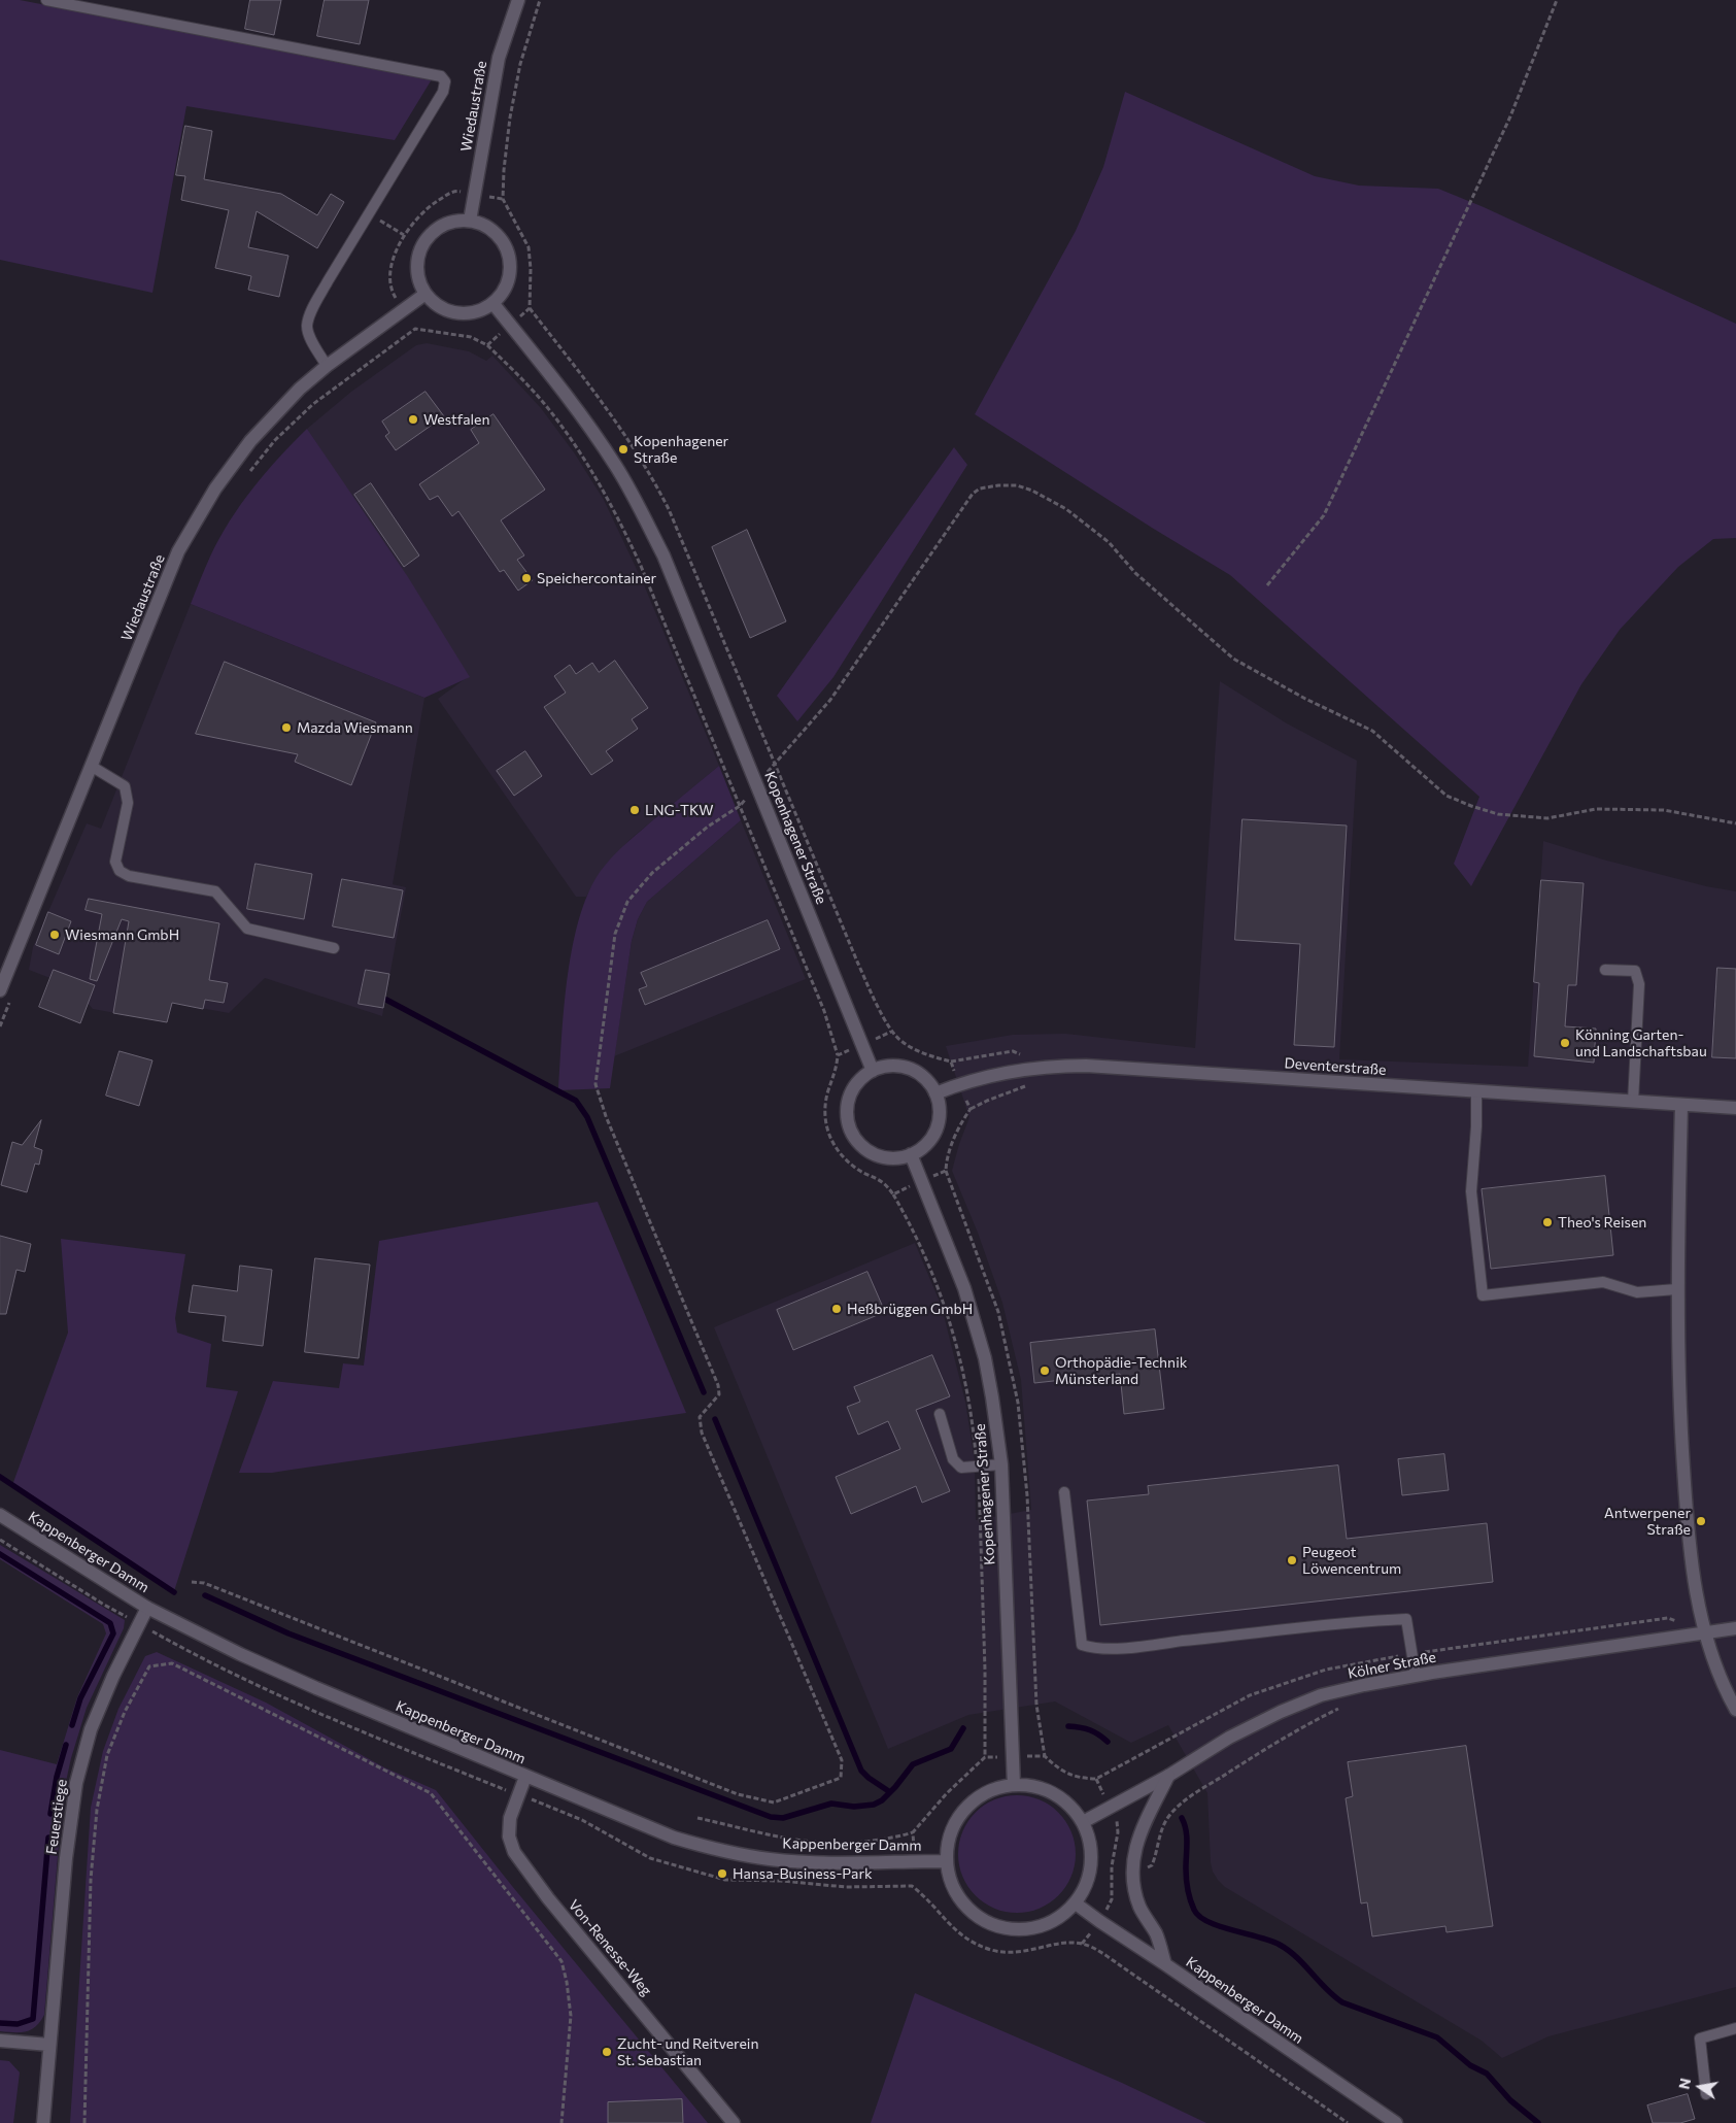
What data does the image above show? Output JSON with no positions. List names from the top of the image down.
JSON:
{
  "streets": {
    "main road": [
      "Wiedaustraße",
      "Kopenhagener Straße",
      "Deventerstraße",
      "Kappenberger Damm",
      "Kölner Straße",
      "Feuerstiege",
      "Von-Renesse-Weg"
    ]
  },
  "crossings": [
    ["Wiedaustraße", "Kopenhagener Straße"],
    ["Kopenhagener Straße", "Deventerstraße"],
    ["Kopenhagener Straße", "Kappenberger Damm"],
    ["Kopenhagener Straße", "Kölner Straße"],
    ["Kappenberger Damm", "Kölner Straße"],
    ["Kappenberger Damm", "Feuerstiege"],
    ["Kappenberger Damm", "Von-Renesse-Weg"]
  ],
  "places": [
    "Westfalen",
    "Kopenhagener Straße",
    "Speichercontainer",
    "Mazda Wiesmann",
    "LNG-TKW",
    "Wiesmann GmbH",
    "Könning Garten- und Landschaftsbau",
    "Theo's Reisen",
    "Heßbrüggen GmbH",
    "Orthopädie-Technik Münsterland",
    "Antwerpener Straße",
    "Peugeot Löwencentrum",
    "Hansa-Business-Park",
    "Zucht- und Reitverein St. Sebastian"
  ],
  "north": "left"
}
